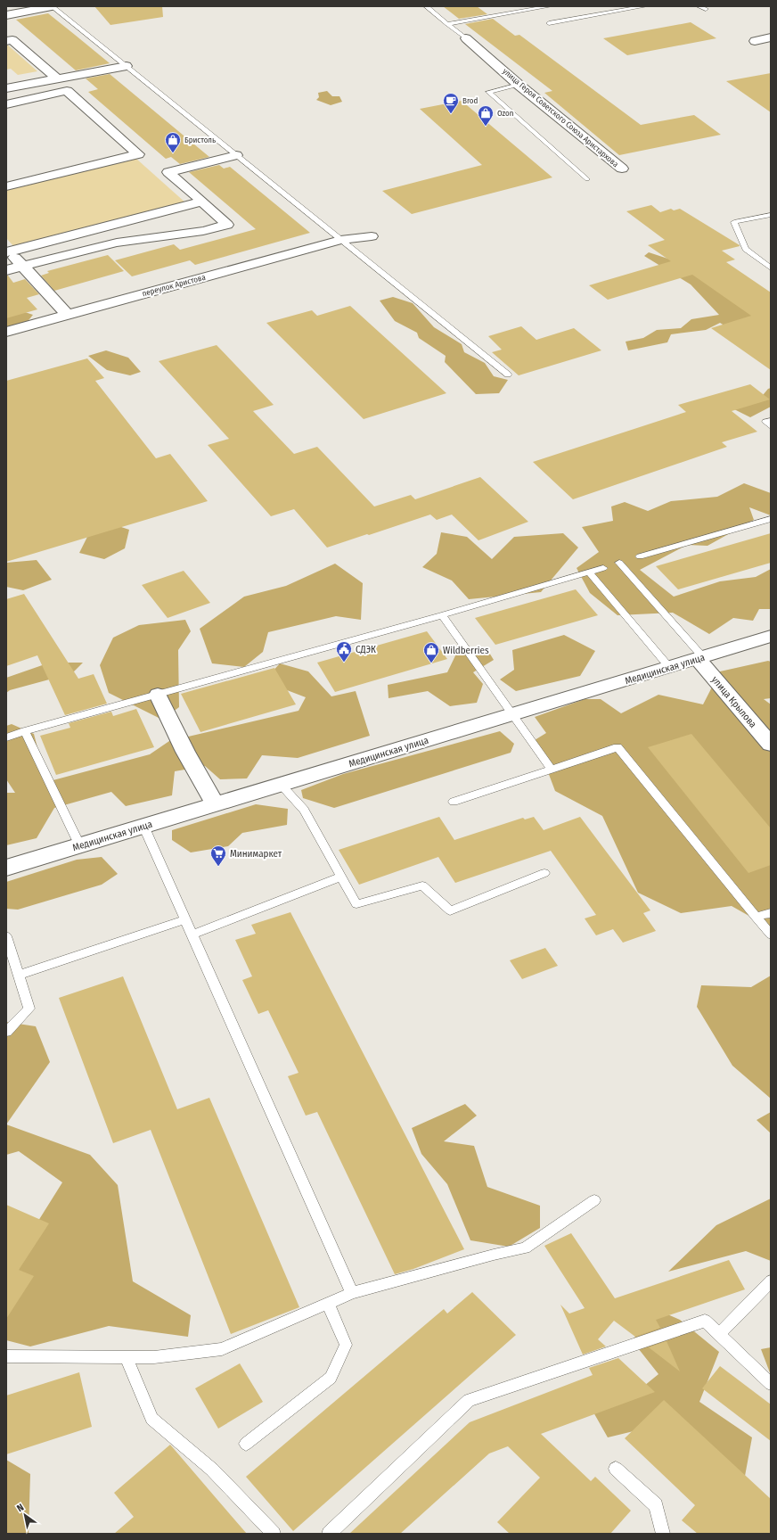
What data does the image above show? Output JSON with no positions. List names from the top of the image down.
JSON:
{
  "streets": {
    "street": [
      "улица Героя Советского Союза Аристархова",
      "переулок Аристова",
      "Медицинская улица",
      "улица Крылова"
    ]
  },
  "crossings": [
    ["Медицинская улица", "улица Крылова"]
  ],
  "places": {
    "cafe": ["Brod"],
    "shop": ["Ozon", "Бристоль", "Wildberries"],
    "public building": ["СДЭК"],
    "supermarket": ["Минимаркет"]
  },
  "north": "top left"
}
